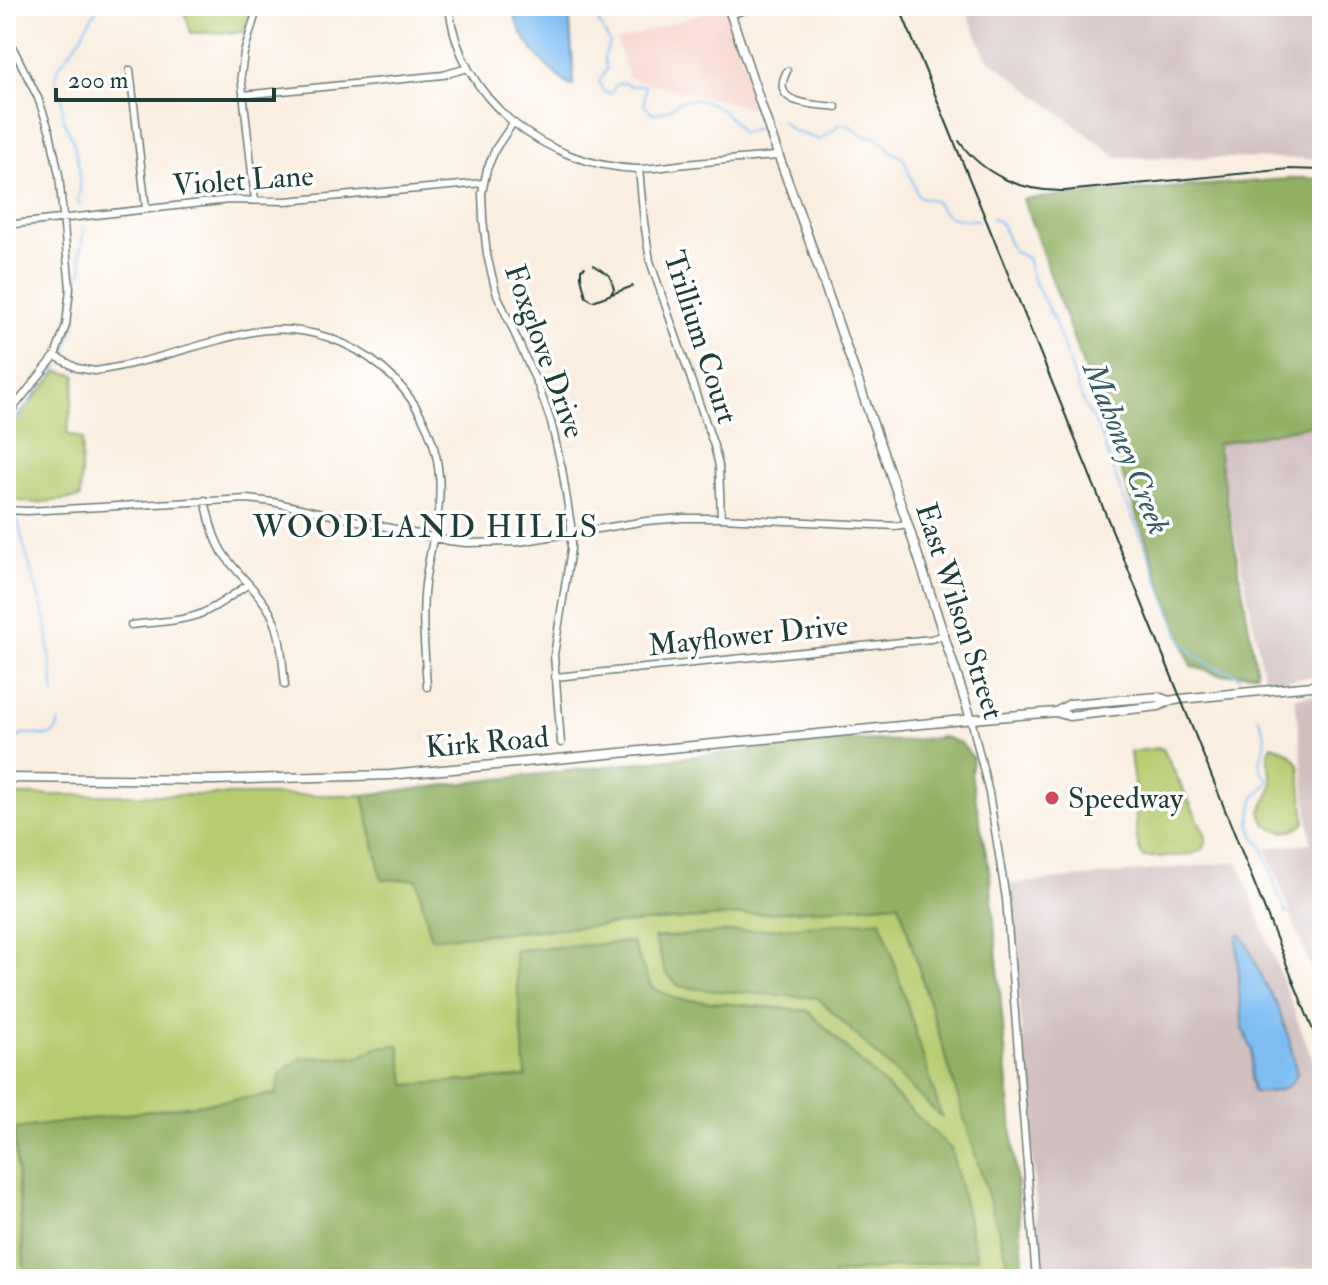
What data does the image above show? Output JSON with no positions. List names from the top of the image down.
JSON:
{
  "streets": {
    "street": [
      "Violet Lane",
      "Trillium Court",
      "Foxglove Drive",
      "East Wilson Street",
      "Mayflower Drive",
      "Kirk Road"
    ]
  },
  "crossings": [
    ["Violet Lane", "Foxglove Drive"],
    ["Foxglove Drive", "Mayflower Drive"],
    ["East Wilson Street", "Mayflower Drive"],
    ["East Wilson Street", "Kirk Road"]
  ],
  "districts": ["WOODLAND HILLS"],
  "water": ["Mahoney Creek"],
  "places": ["Speedway"],
  "scale_bar": "200 m"
}
